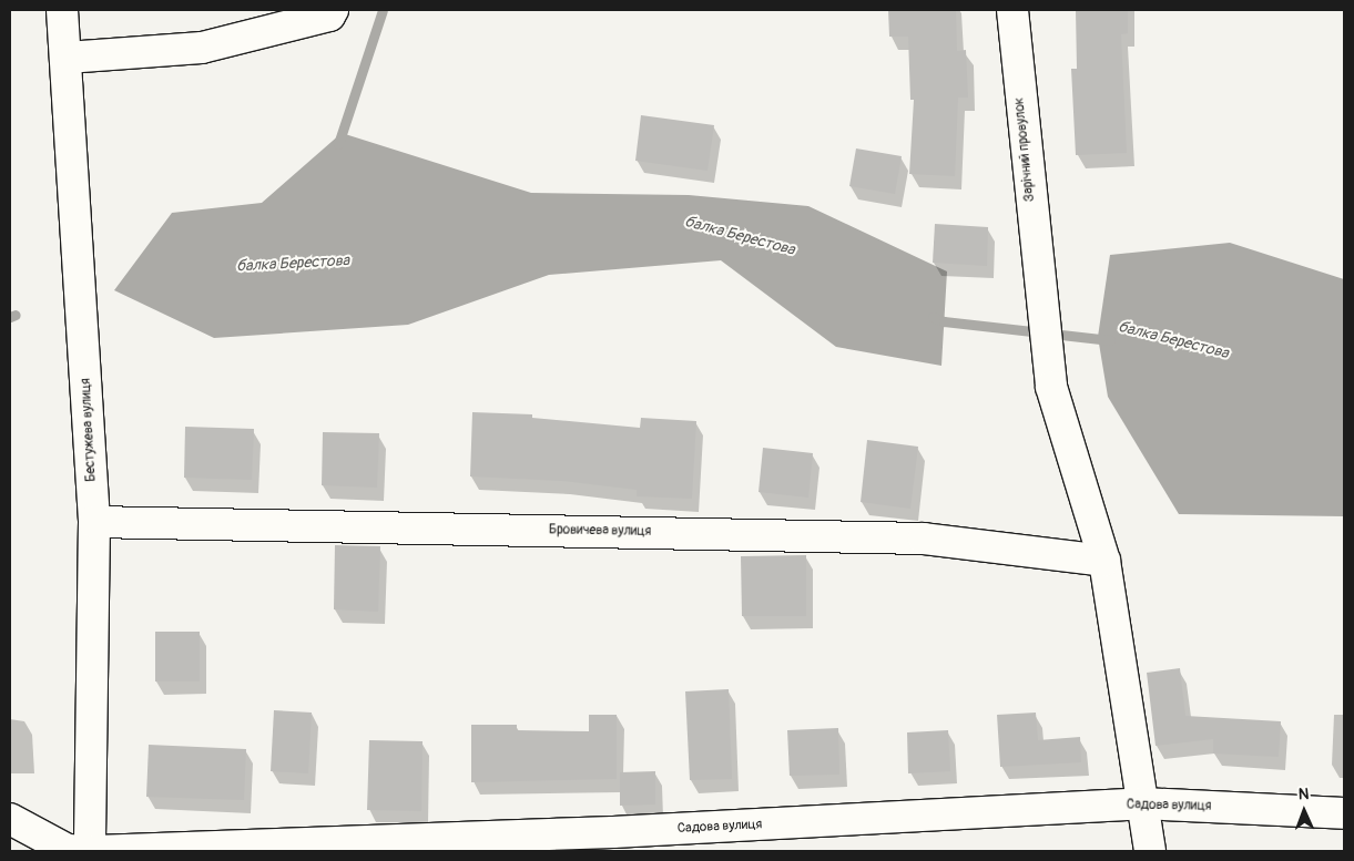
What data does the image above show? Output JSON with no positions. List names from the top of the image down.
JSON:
{
  "streets": {
    "street": [
      "Зарічний провулок",
      "Бестужева вулиця",
      "Бровичева вулиця",
      "Садова вулиця"
    ]
  },
  "crossings": [
    ["Зарічний провулок", "Бровичева вулиця"],
    ["Зарічний провулок", "Садова вулиця"],
    ["Бестужева вулиця", "Бровичева вулиця"]
  ],
  "water": ["балка Берестова"],
  "north": "top"
}
